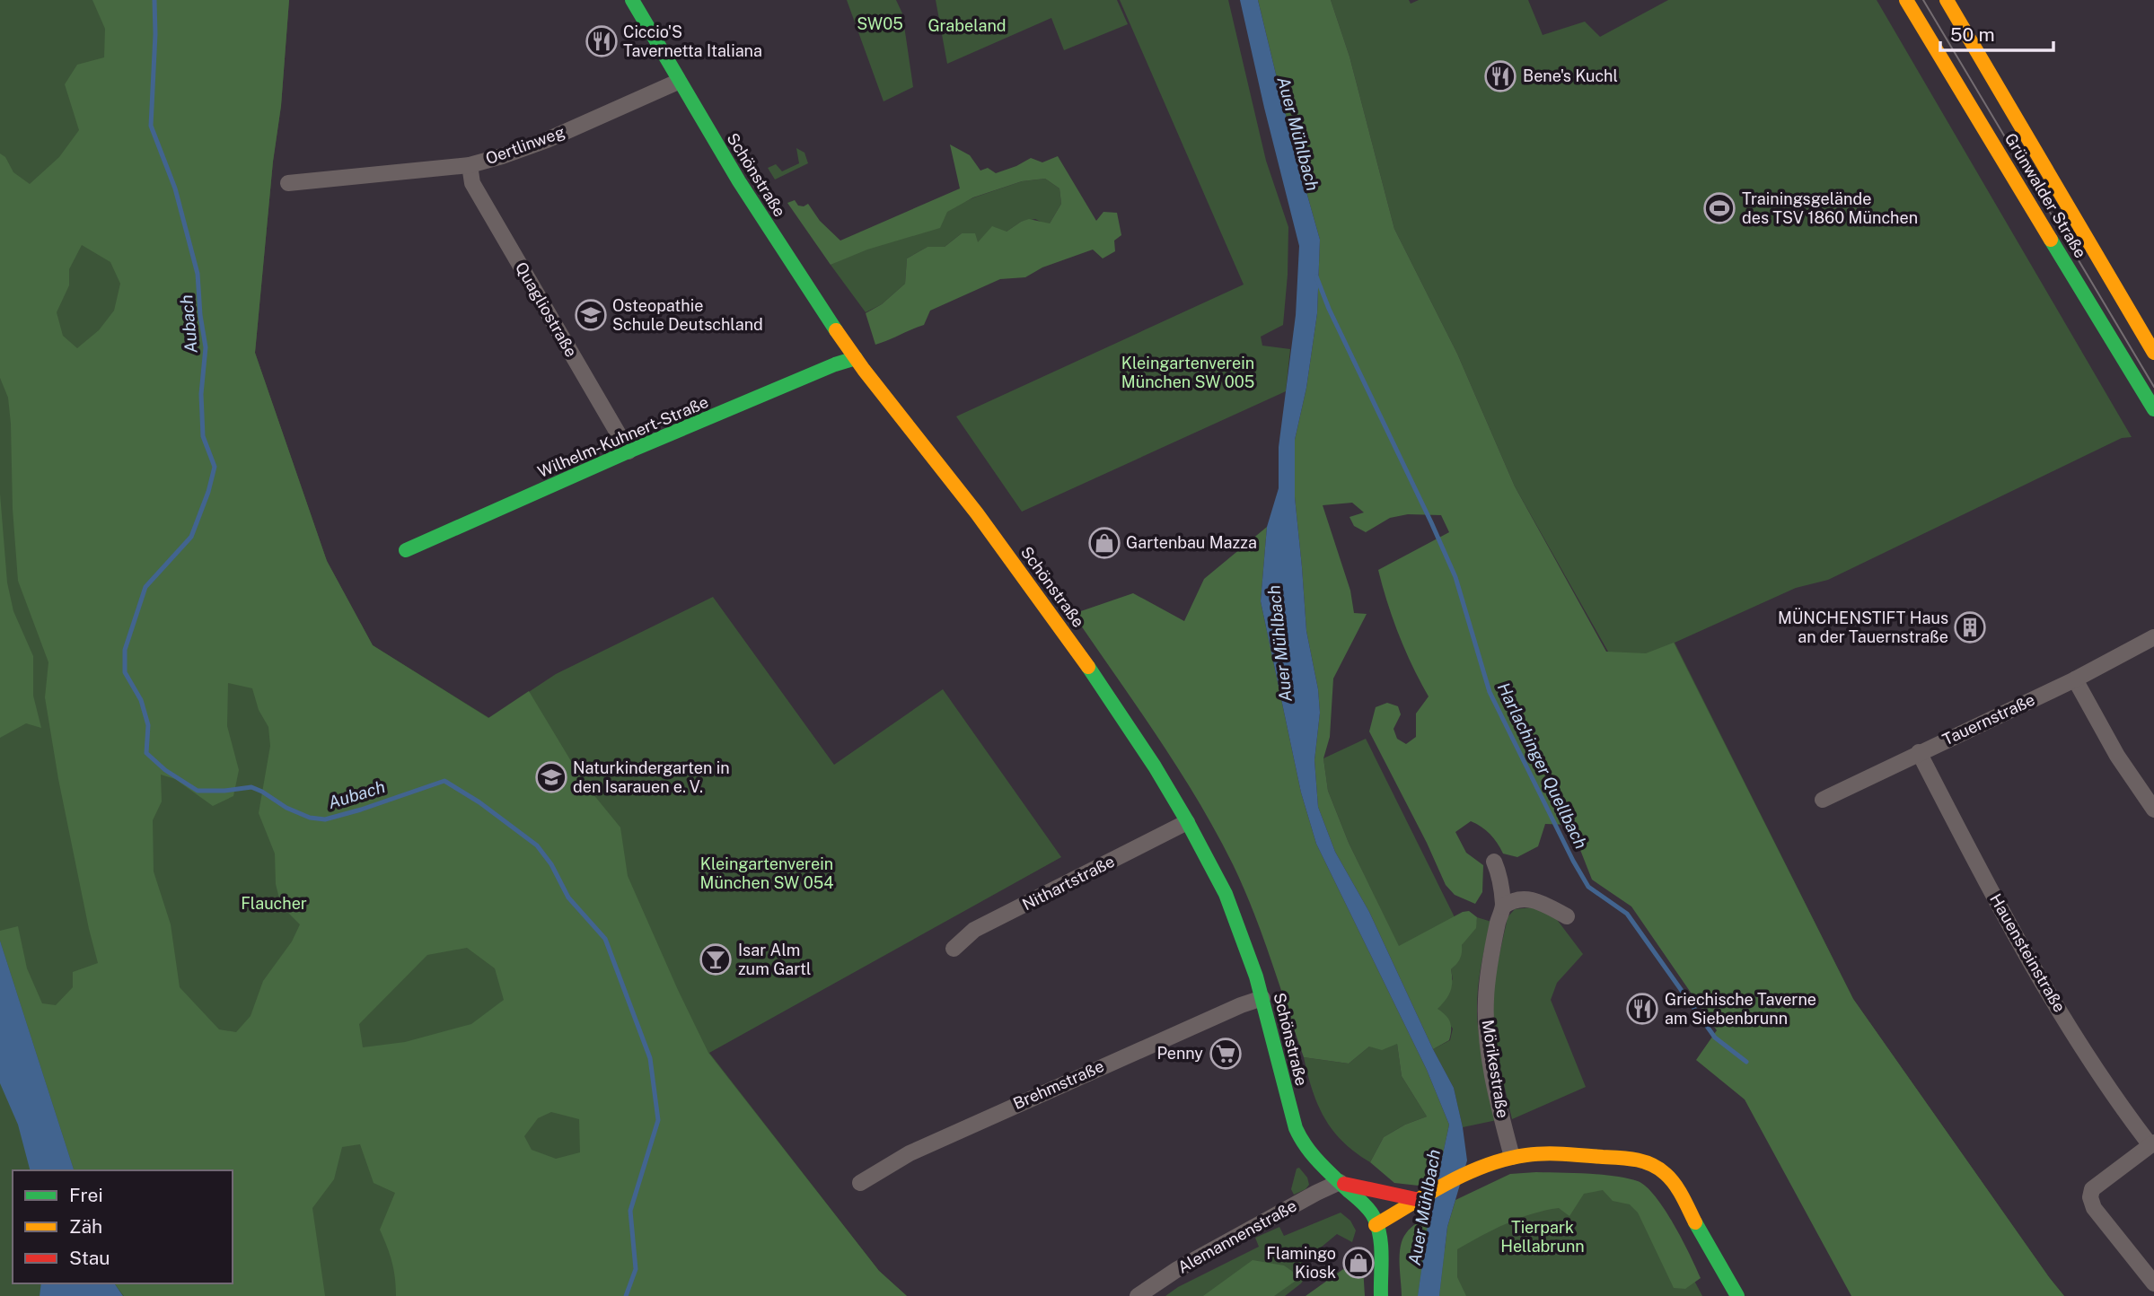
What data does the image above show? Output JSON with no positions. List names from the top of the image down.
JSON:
{
  "streets": {
    "street": [
      "Oertlinweg",
      "Schönstraße",
      "Grünwalder Straße",
      "Quagliostraße",
      "Wilhelm-Kuhnert-Straße",
      "Tauernstraße",
      "Nithartstraße",
      "Hauensteinstraße",
      "Mörikestraße",
      "Brehmstraße",
      "Alemannenstraße"
    ]
  },
  "crossings": [
    ["Oertlinweg", "Schönstraße"],
    ["Oertlinweg", "Quagliostraße"],
    ["Schönstraße", "Wilhelm-Kuhnert-Straße"],
    ["Schönstraße", "Nithartstraße"],
    ["Schönstraße", "Brehmstraße"],
    ["Schönstraße", "Alemannenstraße"],
    ["Quagliostraße", "Wilhelm-Kuhnert-Straße"],
    ["Tauernstraße", "Hauensteinstraße"]
  ],
  "water": ["Auer Mühlbach", "Aubach", "Harlachinger Quellbach"],
  "parks": [
    "SW05",
    "Grabeland",
    "Kleingartenverein München SW 005",
    "Kleingartenverein München SW 054",
    "Flaucher",
    "Tierpark Hellabrunn"
  ],
  "places": {
    "restaurant": ["Ciccio'S Tavernetta Italiana", "Bene's Kuchl", "Griechische Taverne am Siebenbrunn"],
    "sports": ["Trainingsgelände des TSV 1860 München"],
    "school or university": ["Osteopathie Schule Deutschland", "Naturkindergarten in den Isarauen e. V."],
    "shop": ["Gartenbau Mazza", "Flamingo Kiosk"],
    "building": ["MÜNCHENSTIFT Haus an der Tauernstraße"],
    "bar": ["Isar Alm zum Gartl"],
    "supermarket": ["Penny"]
  },
  "legend": ["Frei", "Zäh", "Stau"],
  "scale_bar": "50 m"
}
